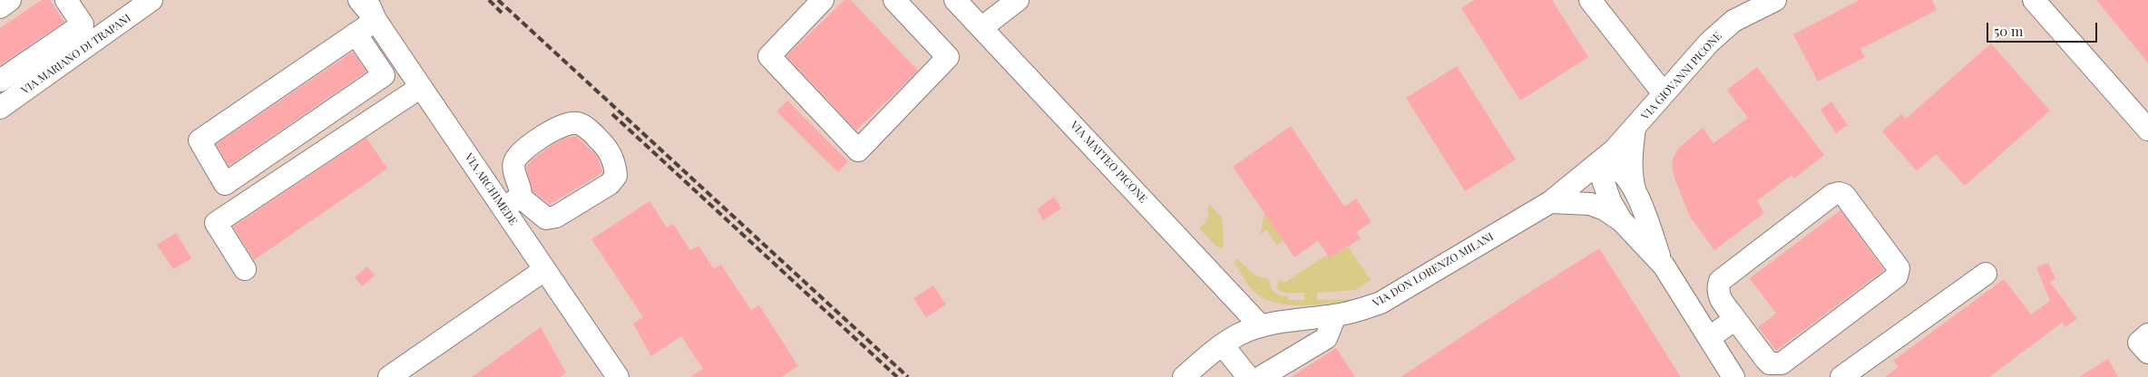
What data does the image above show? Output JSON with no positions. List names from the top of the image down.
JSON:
{
  "streets": {
    "street": [
      "VIA MARIANO DI TRAPANI",
      "VIA GIOVANNI PICONE",
      "VIA MATTEO PICONE",
      "VIA ARCHIMEDE",
      "VIA DON LORENZO MILANI"
    ]
  },
  "crossings": [
    ["VIA GIOVANNI PICONE", "VIA DON LORENZO MILANI"],
    ["VIA MATTEO PICONE", "VIA DON LORENZO MILANI"]
  ],
  "scale_bar": "50 m"
}
